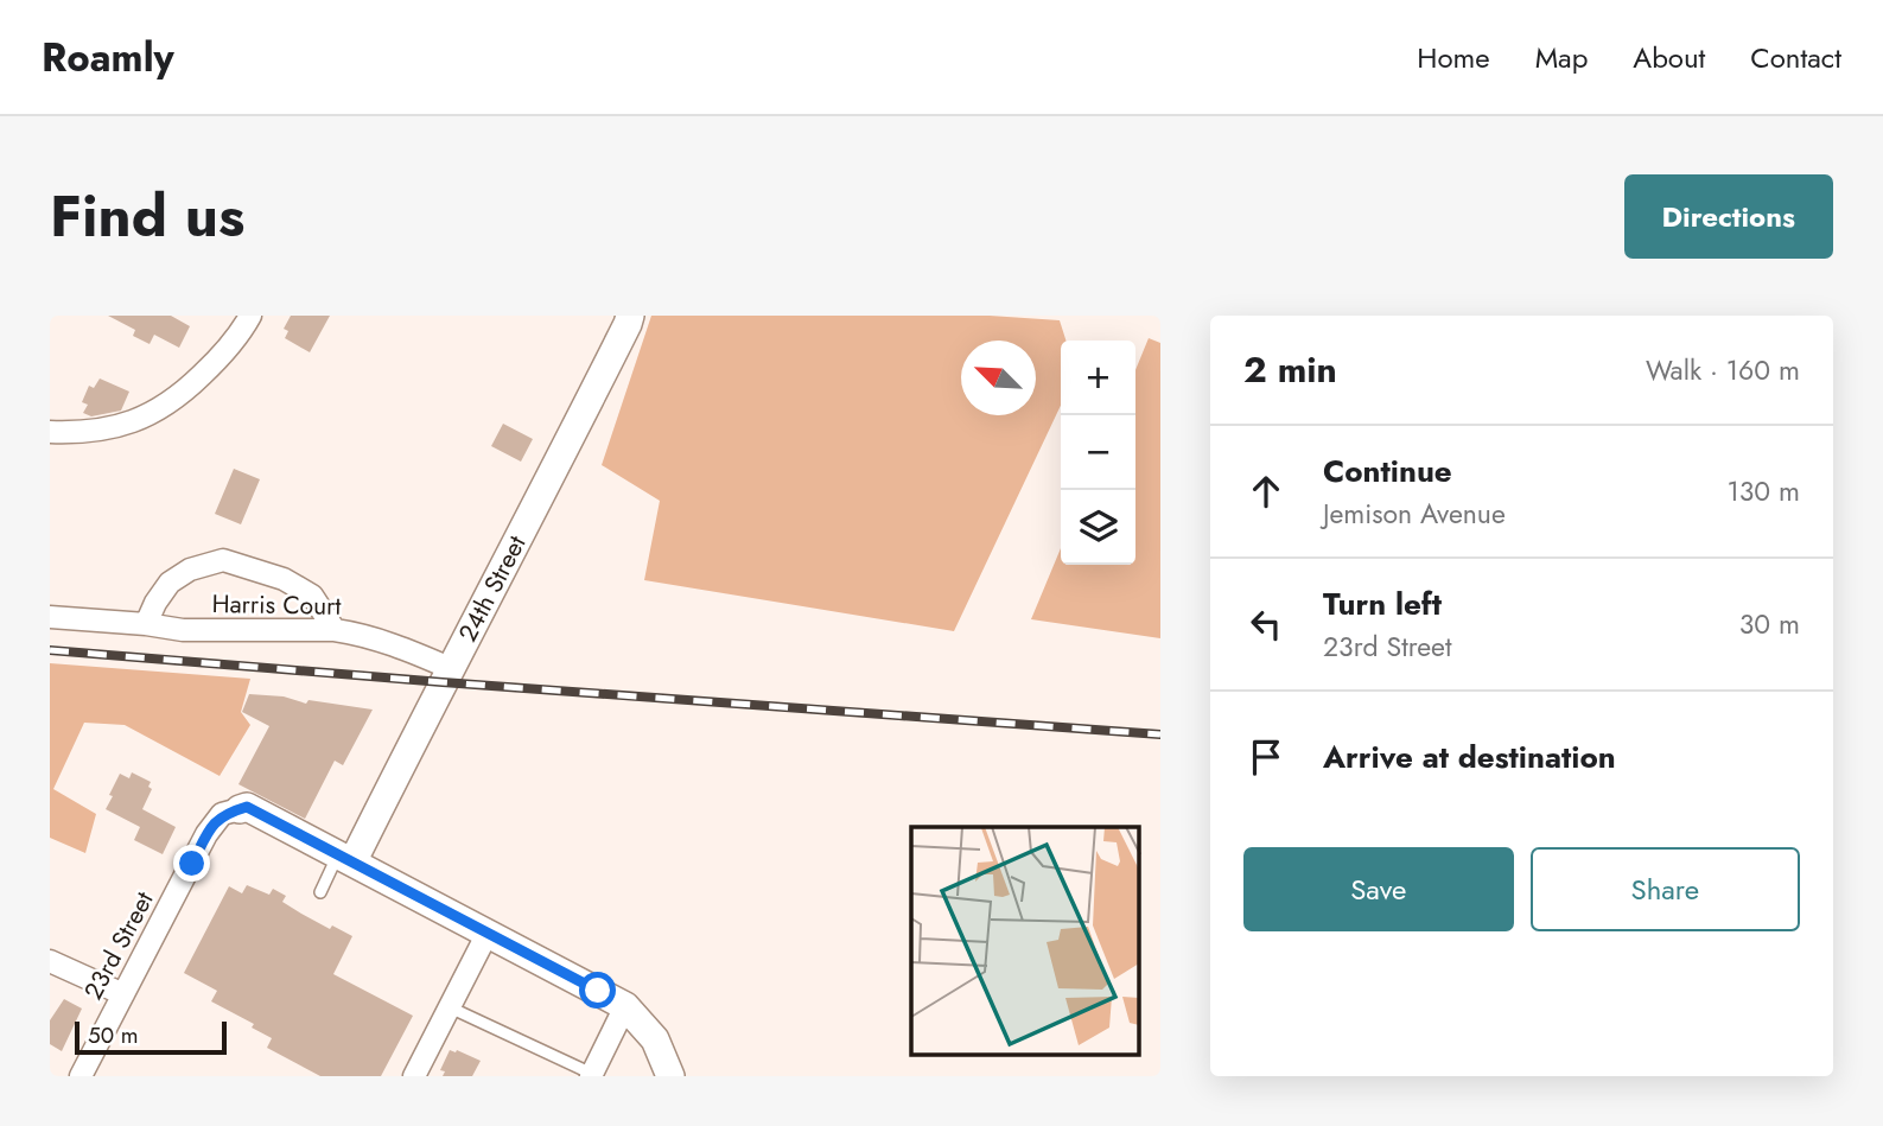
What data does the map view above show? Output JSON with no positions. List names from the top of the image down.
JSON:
{
  "streets": {
    "street": ["24th Street", "Harris Court", "23rd Street"]
  },
  "crossings": [
    ["24th Street", "Harris Court"]
  ],
  "scale_bar": "50 m",
  "north": "top left",
  "page": {
    "header": "Roamly",
    "nav": [
      "Home",
      "Map",
      "About",
      "Contact"
    ],
    "title": "Find us",
    "buttons": [
      "Directions",
      ["Save", "Share"]
    ],
    "heading": ["2 min", "Walk · 160 m"],
    "map_buttons": ["+", "−"],
    "list": [
      ["Continue", "Jemison Avenue", "130 m"],
      ["Turn left", "23rd Street", "30 m"],
      "Arrive at destination"
    ],
    "scale": "50 m"
  }
}
